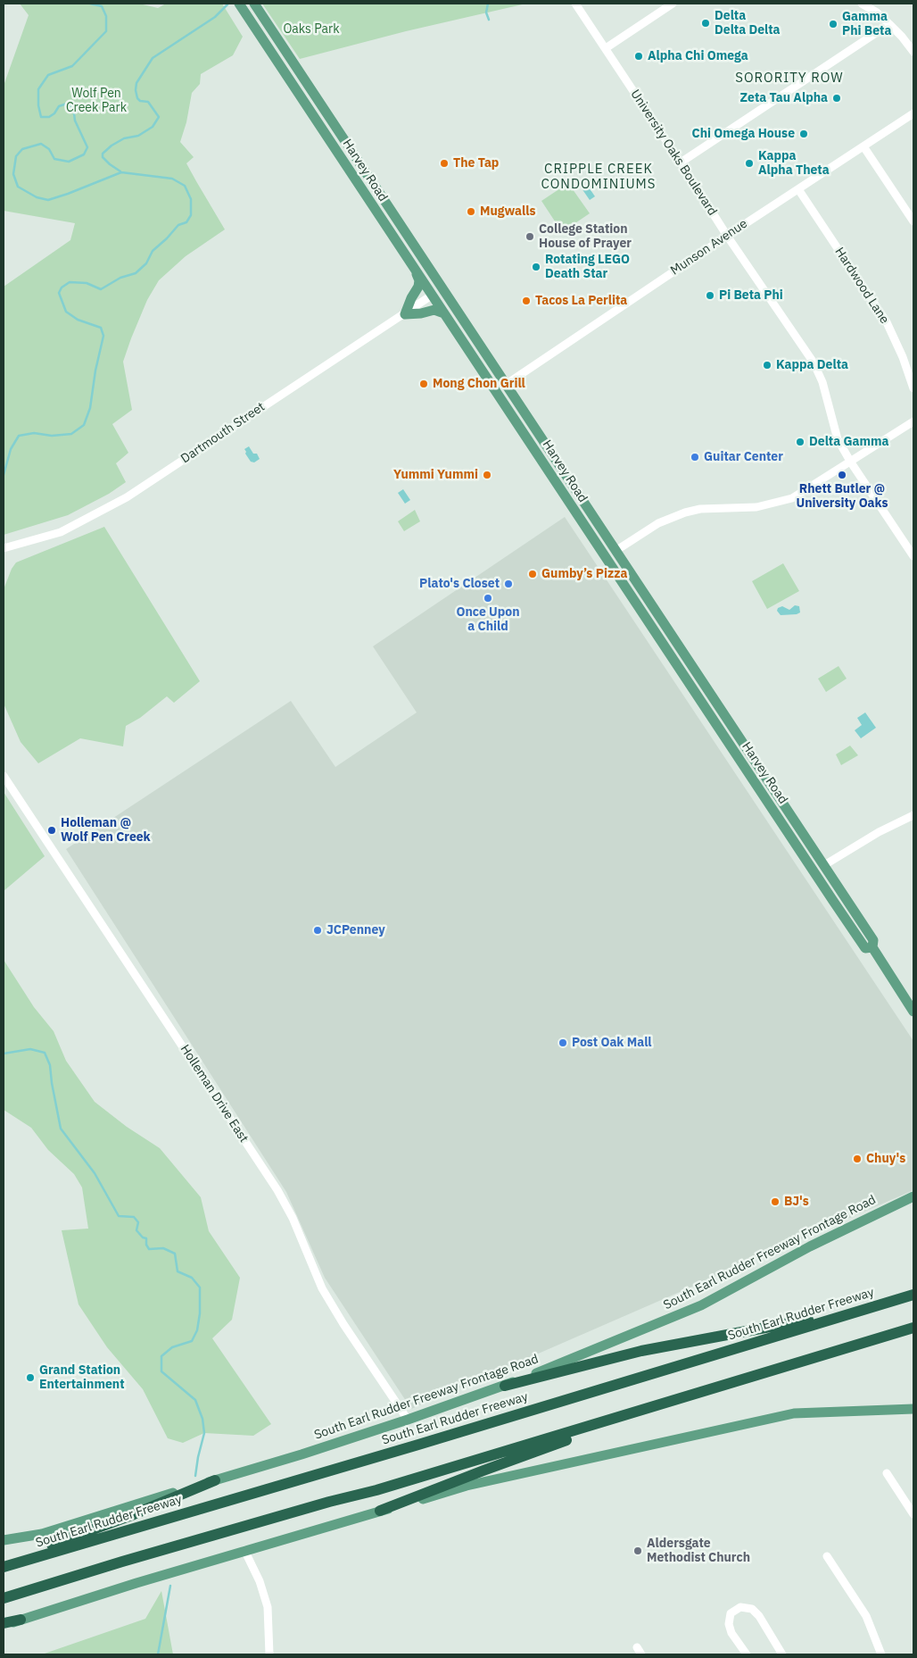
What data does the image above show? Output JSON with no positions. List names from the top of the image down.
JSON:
{
  "streets": {
    "highway": ["South Earl Rudder Freeway"],
    "main road": ["Harvey Road", "South Earl Rudder Freeway Frontage Road"],
    "street": [
      "University Oaks Boulevard",
      "Munson Avenue",
      "Hardwood Lane",
      "Dartmouth Street",
      "Holleman Drive East"
    ]
  },
  "crossings": [
    ["University Oaks Boulevard", "Munson Avenue"],
    ["Harvey Road", "Munson Avenue"],
    ["Harvey Road", "Dartmouth Street"],
    ["Munson Avenue", "Hardwood Lane"],
    ["Holleman Drive East", "South Earl Rudder Freeway Frontage Road"]
  ],
  "districts": ["SORORITY ROW", "CRIPPLE CREEK CONDOMINIUMS"],
  "parks": ["Oaks Park", "Wolf Pen Creek Park"],
  "places": [
    "Delta Delta Delta",
    "Gamma Phi Beta",
    "Alpha Chi Omega",
    "Zeta Tau Alpha",
    "Chi Omega House",
    "The Tap",
    "Kappa Alpha Theta",
    "Mugwalls",
    "College Station House of Prayer",
    "Rotating LEGO Death Star",
    "Pi Beta Phi",
    "Tacos La Perlita",
    "Kappa Delta",
    "Mong Chon Grill",
    "Delta Gamma",
    "Guitar Center",
    "Yummi Yummi",
    "Rhett Butler @ University Oaks",
    "Gumby’s Pizza",
    "Plato's Closet",
    "Once Upon a Child",
    "Holleman @ Wolf Pen Creek",
    "JCPenney",
    "Post Oak Mall",
    "Chuy's",
    "BJ's",
    "Grand Station Entertainment",
    "Aldersgate Methodist Church"
  ]
}
